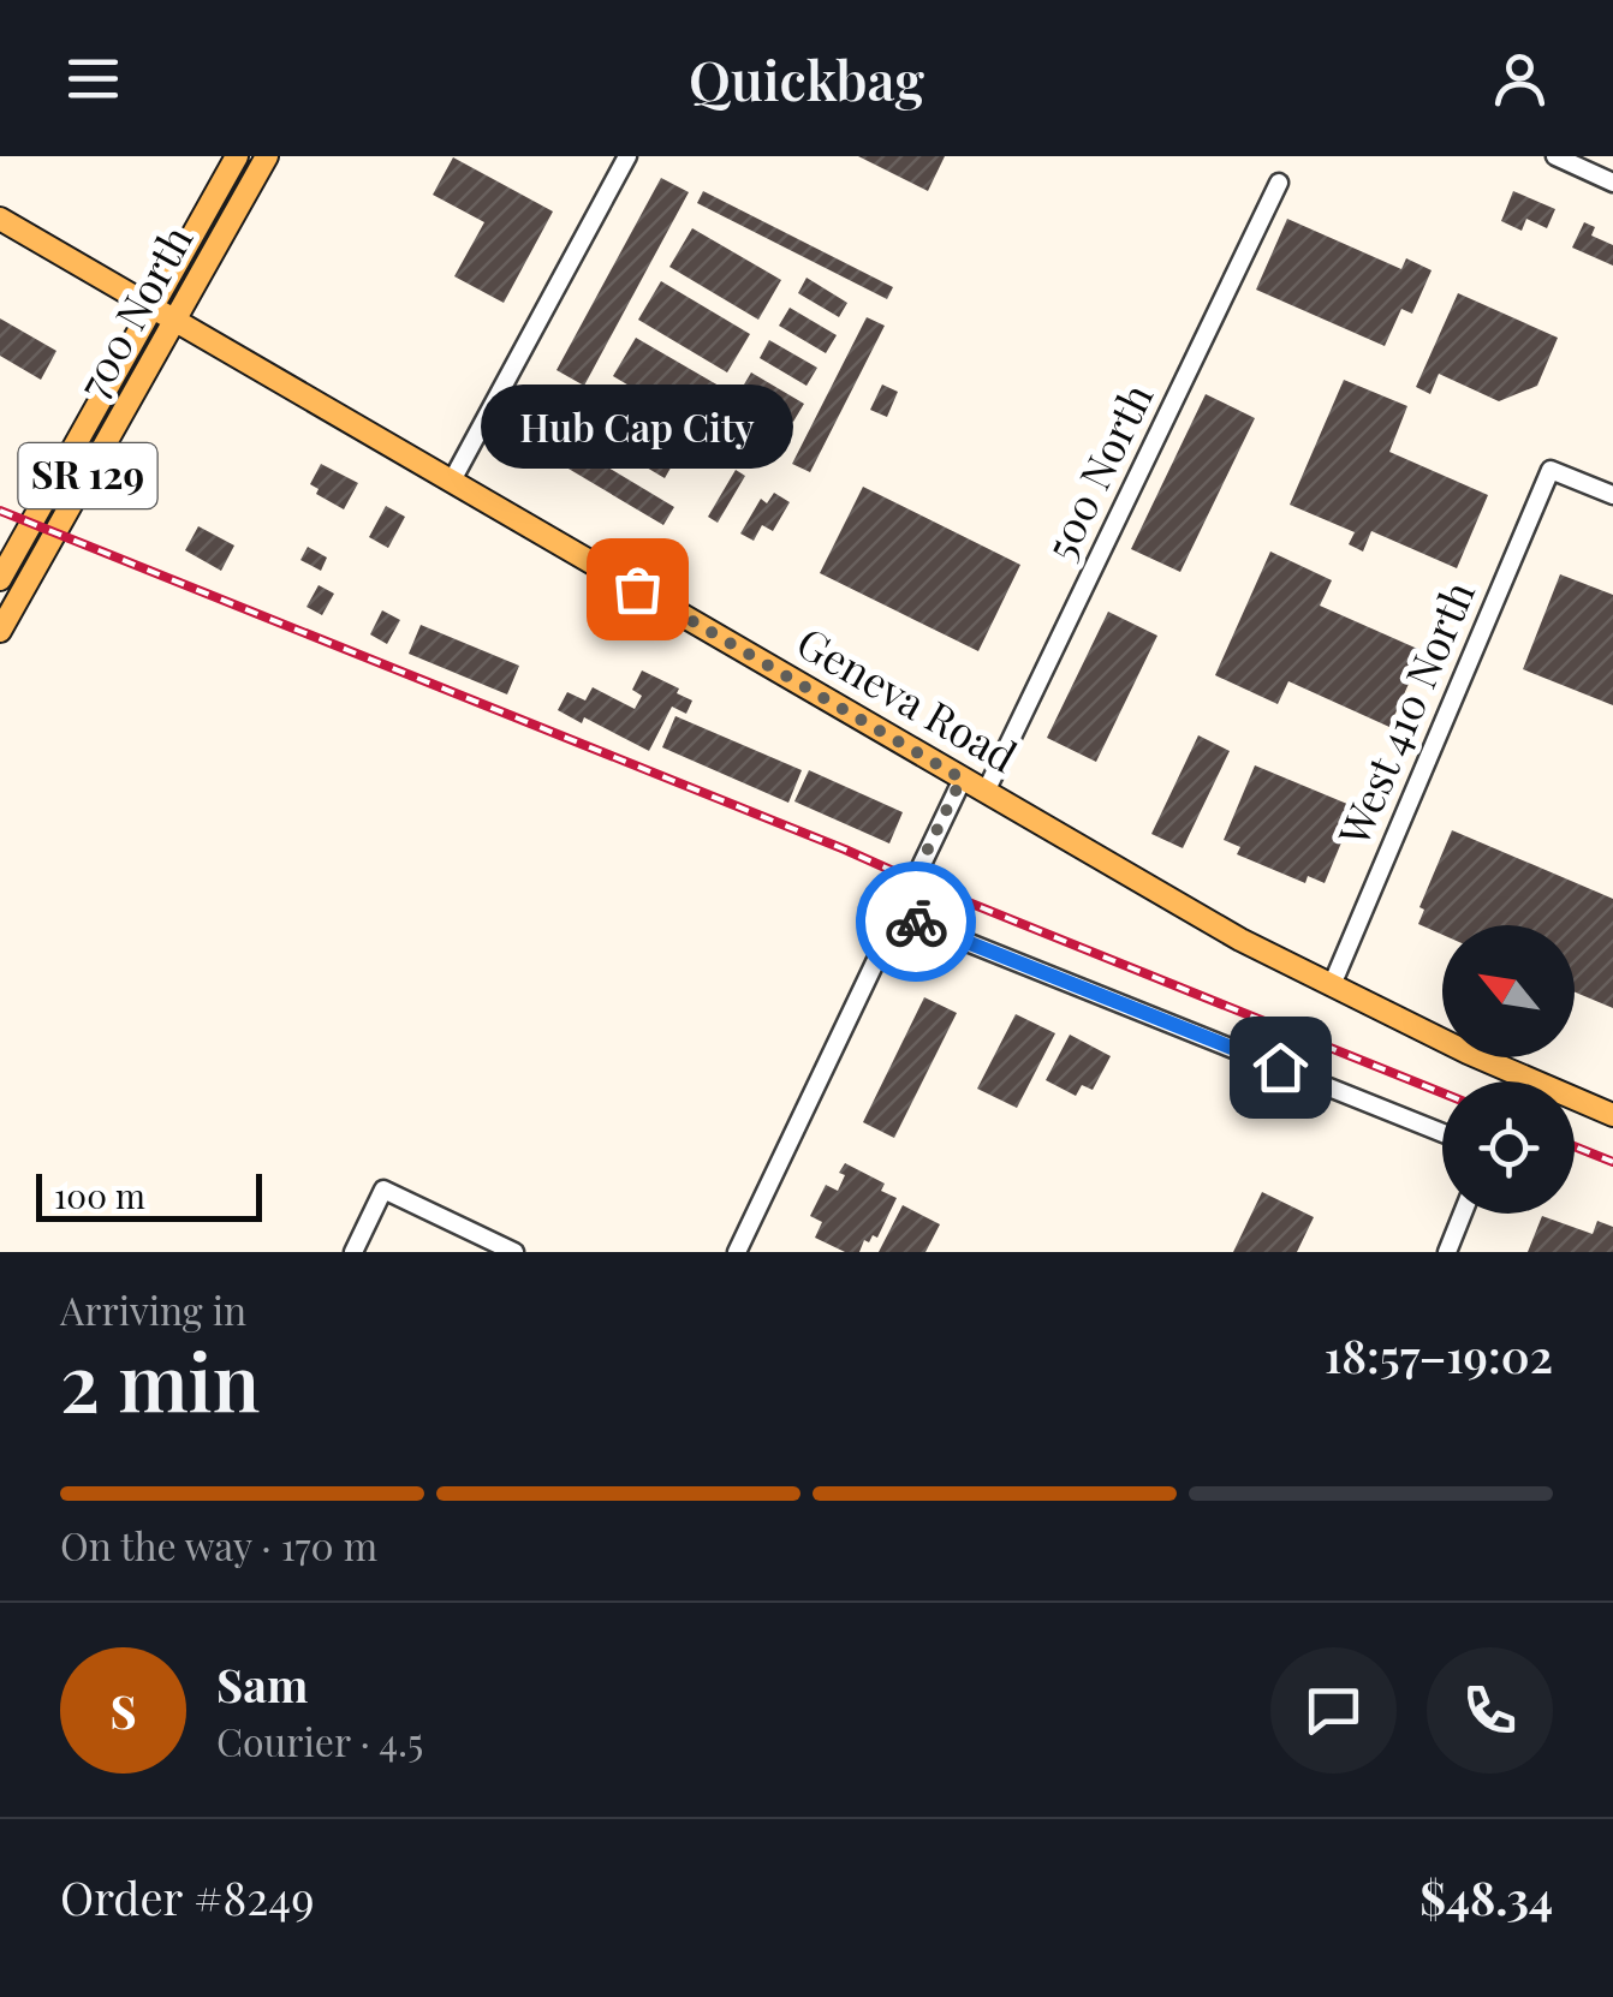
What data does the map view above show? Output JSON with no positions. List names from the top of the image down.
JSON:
{
  "streets": {
    "main road": ["700 North", "SR 129", "Geneva Road"],
    "street": ["500 North", "West 410 North"]
  },
  "crossings": [
    ["700 North", "Geneva Road"],
    ["500 North", "Geneva Road"],
    ["Geneva Road", "West 410 North"]
  ],
  "places": ["Hub Cap City"],
  "scale_bar": "100 m",
  "north": "top left",
  "page": {
    "header": "Quickbag",
    "bubble": "Hub Cap City",
    "scale": "100 m",
    "heading": ["2 min", "Arriving in", "18:57–19:02"],
    "panel": [
      "Sam",
      "Courier · 4.5",
      "Order #8249",
      "$48.34"
    ],
    "bar": "On the way · 170 m",
    "round": "S"
  }
}
